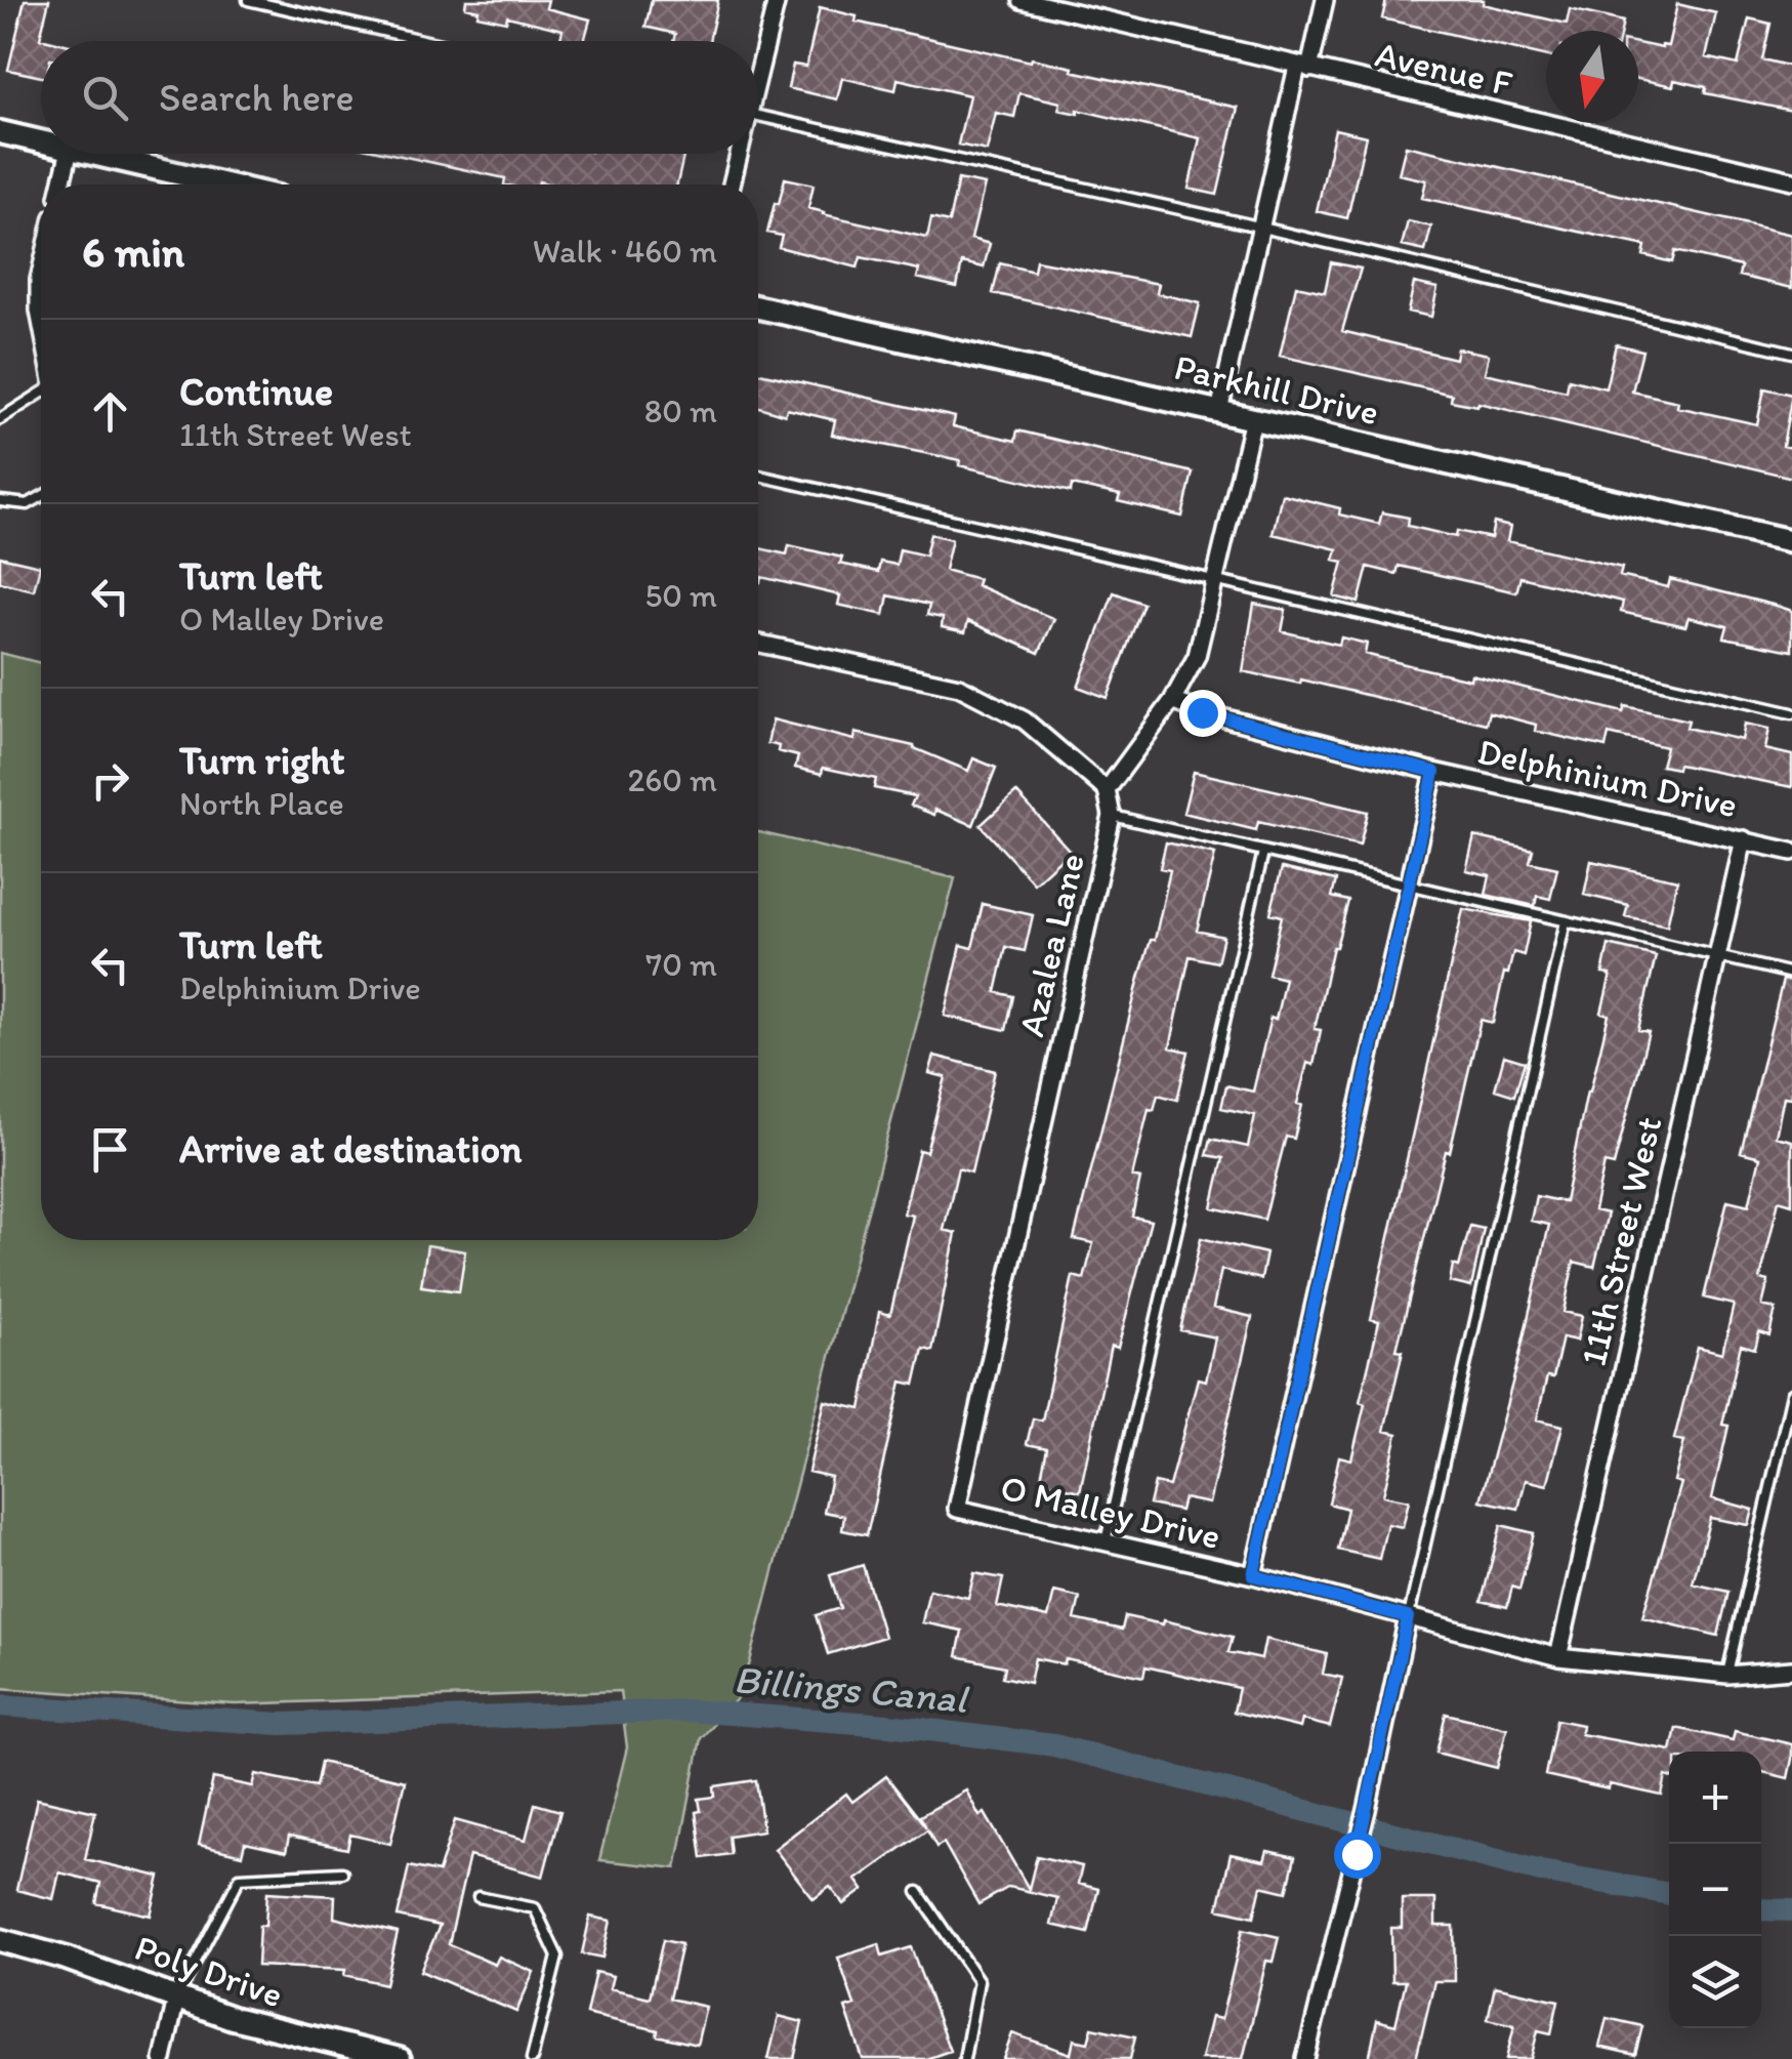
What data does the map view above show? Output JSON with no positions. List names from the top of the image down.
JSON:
{
  "streets": {
    "street": [
      "Avenue F",
      "Parkhill Drive",
      "Delphinium Drive",
      "Azalea Lane",
      "11th Street West",
      "O Malley Drive",
      "Poly Drive"
    ]
  },
  "crossings": [
    ["Delphinium Drive", "11th Street West"],
    ["Azalea Lane", "O Malley Drive"],
    ["11th Street West", "O Malley Drive"]
  ],
  "water": ["Billings Canal"],
  "north": "bottom",
  "page": {
    "search": "Search here",
    "heading": ["6 min", "Walk · 460 m"],
    "list": [
      ["Continue", "11th Street West", "80 m"],
      ["Turn left", "O Malley Drive", "50 m"],
      ["Turn right", "North Place", "260 m"],
      ["Turn left", "Delphinium Drive", "70 m"],
      "Arrive at destination"
    ],
    "map_buttons": ["+", "−"]
  }
}
